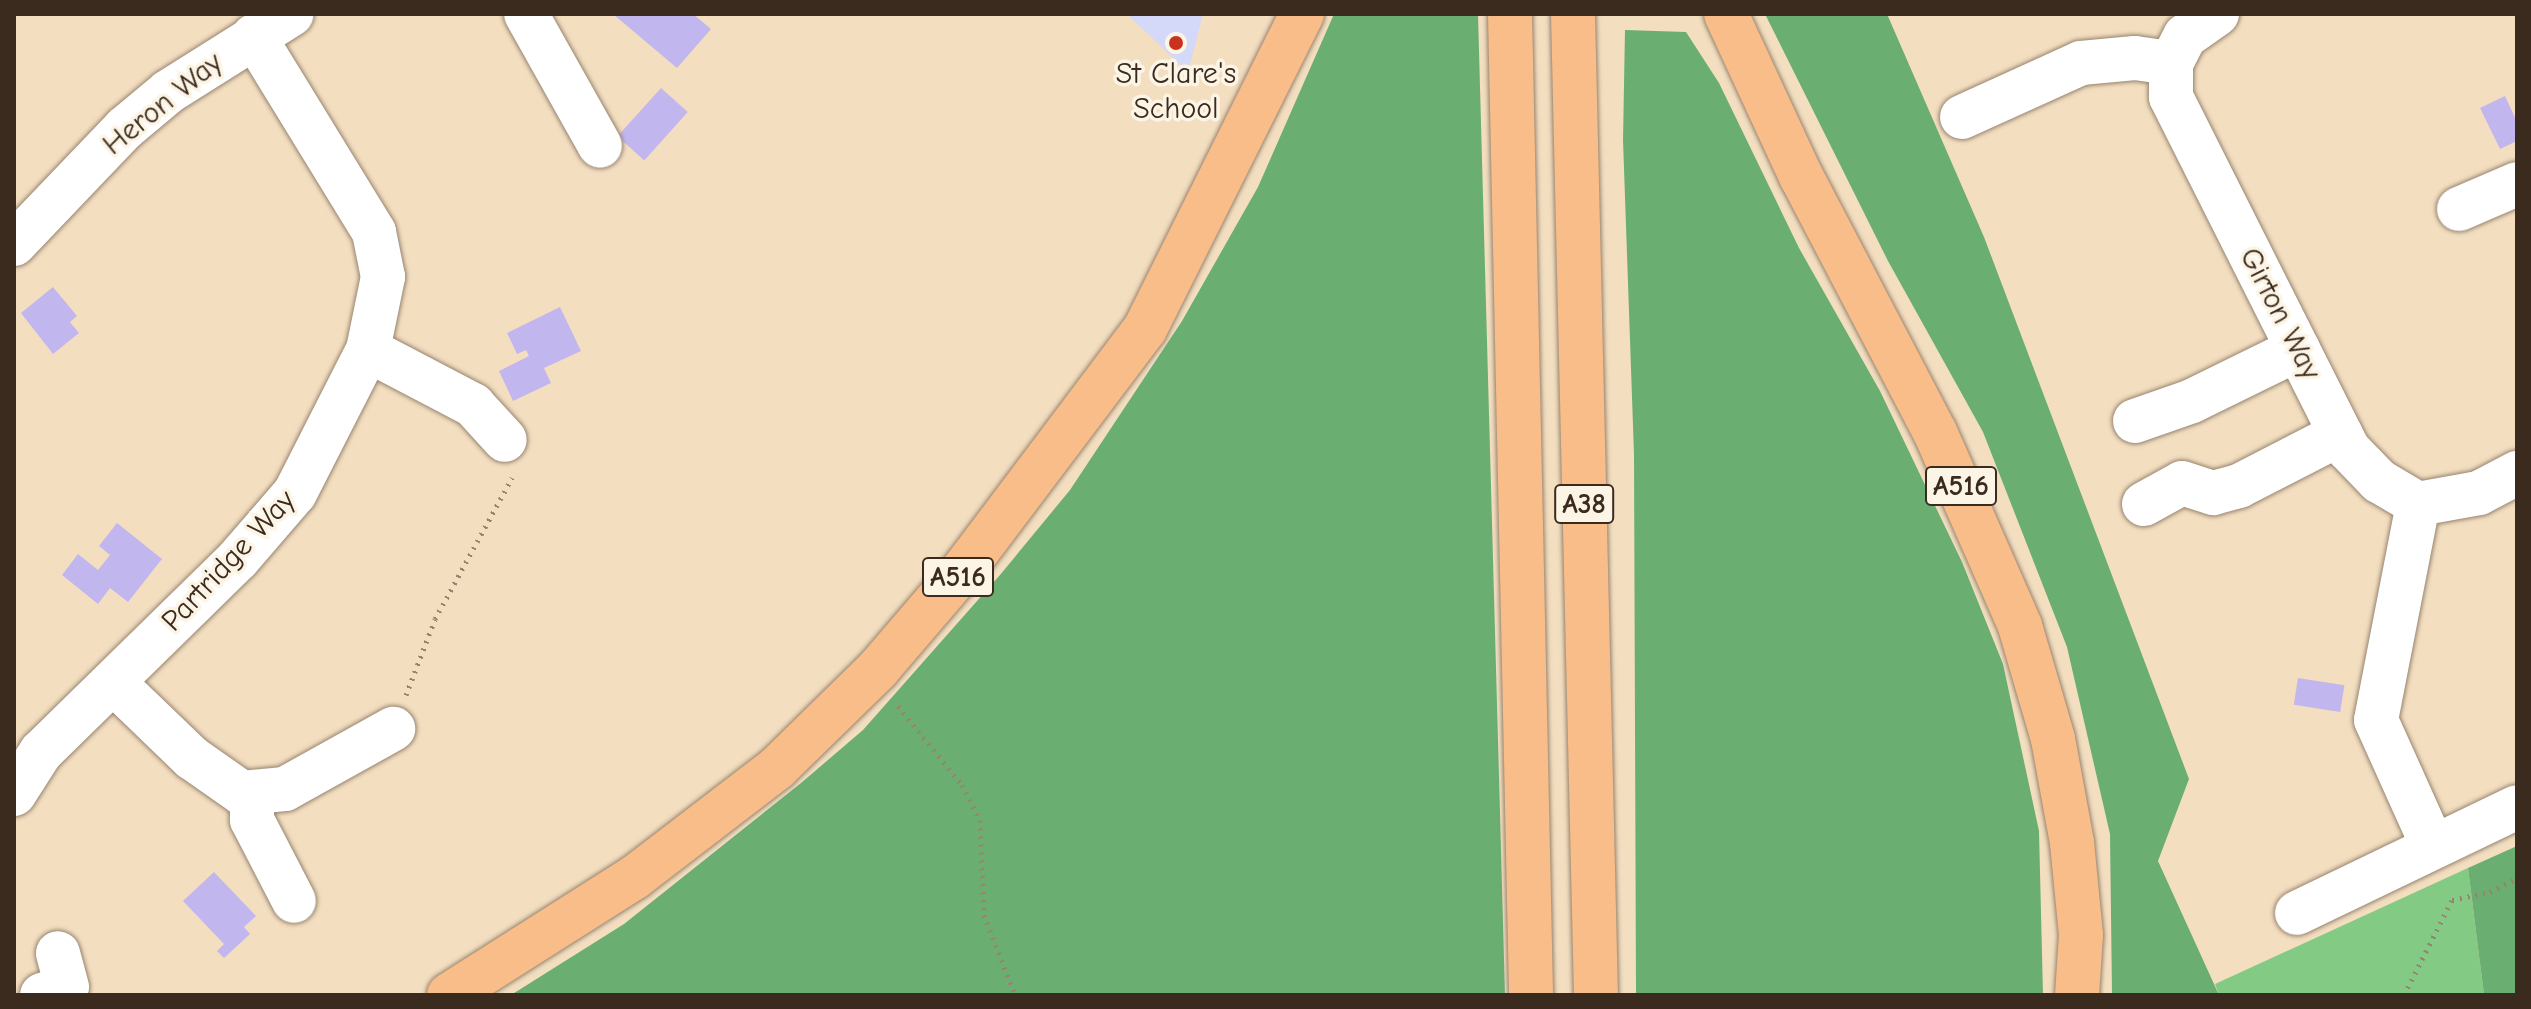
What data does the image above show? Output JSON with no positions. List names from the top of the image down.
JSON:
{
  "streets": {
    "highway": ["A516", "A38"],
    "street": ["Heron Way", "Girton Way", "Partridge Way"]
  },
  "crossings": [
    ["Heron Way", "Partridge Way"]
  ],
  "places": ["St Clare's School"]
}
